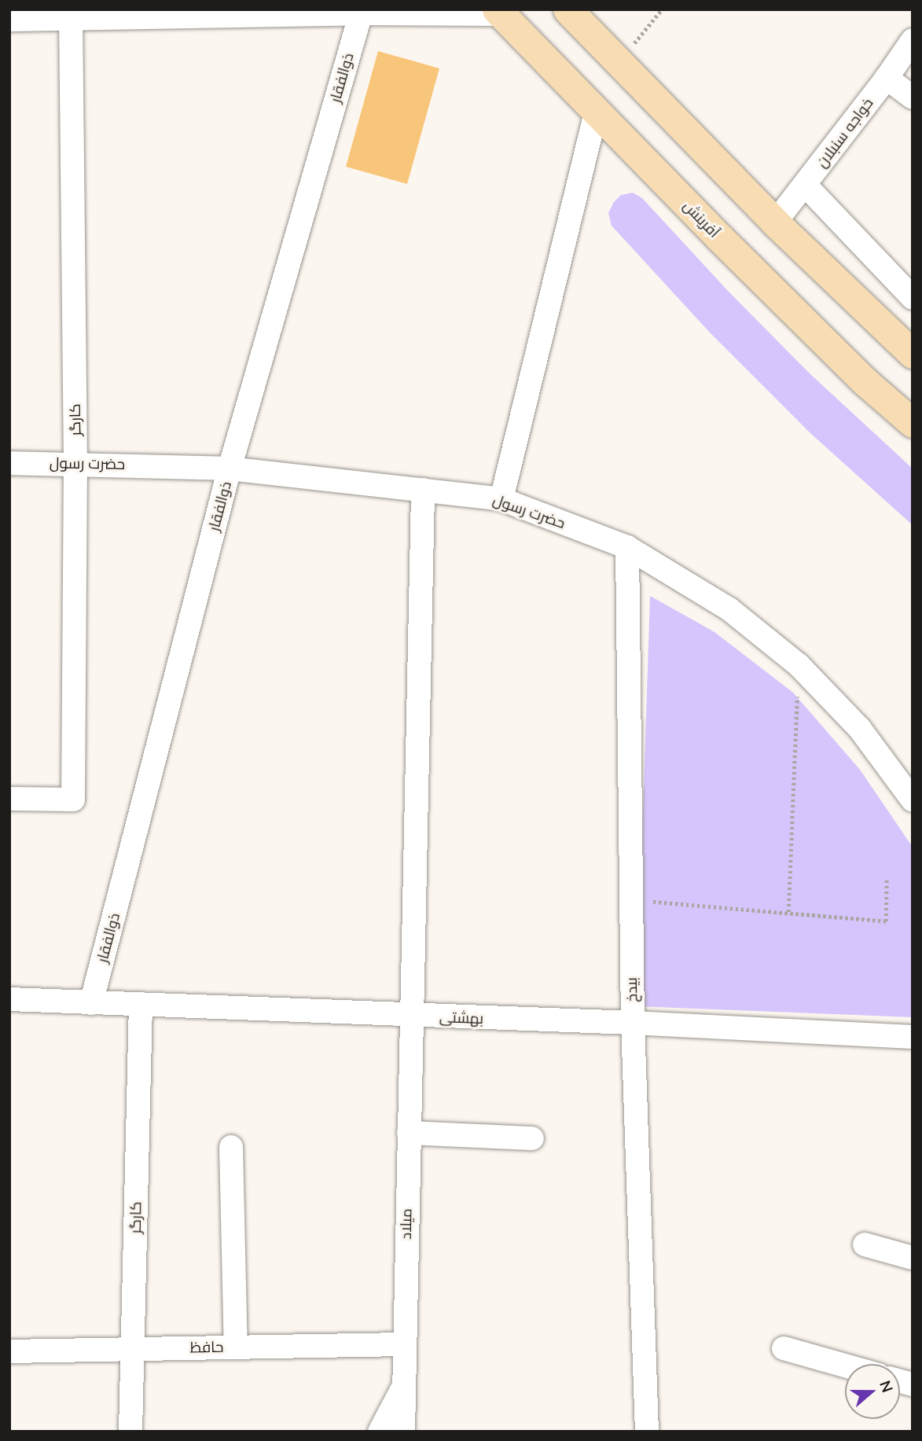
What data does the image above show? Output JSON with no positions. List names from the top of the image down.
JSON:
{
  "streets": {
    "main road": ["آفرینش"],
    "street": [
      "ذوالفقار",
      "خواجه سنبلان",
      "کارگر",
      "حضرت رسول",
      "بیدخ",
      "بهشتی",
      "میلاد",
      "حافظ"
    ]
  },
  "crossings": [
    ["ذوالفقار", "حضرت رسول"],
    ["ذوالفقار", "بهشتی"],
    ["کارگر", "حضرت رسول"],
    ["کارگر", "بهشتی"],
    ["کارگر", "حافظ"],
    ["حضرت رسول", "بیدخ"],
    ["حضرت رسول", "میلاد"],
    ["بیدخ", "بهشتی"],
    ["بهشتی", "میلاد"],
    ["میلاد", "حافظ"]
  ],
  "north": "right"
}
